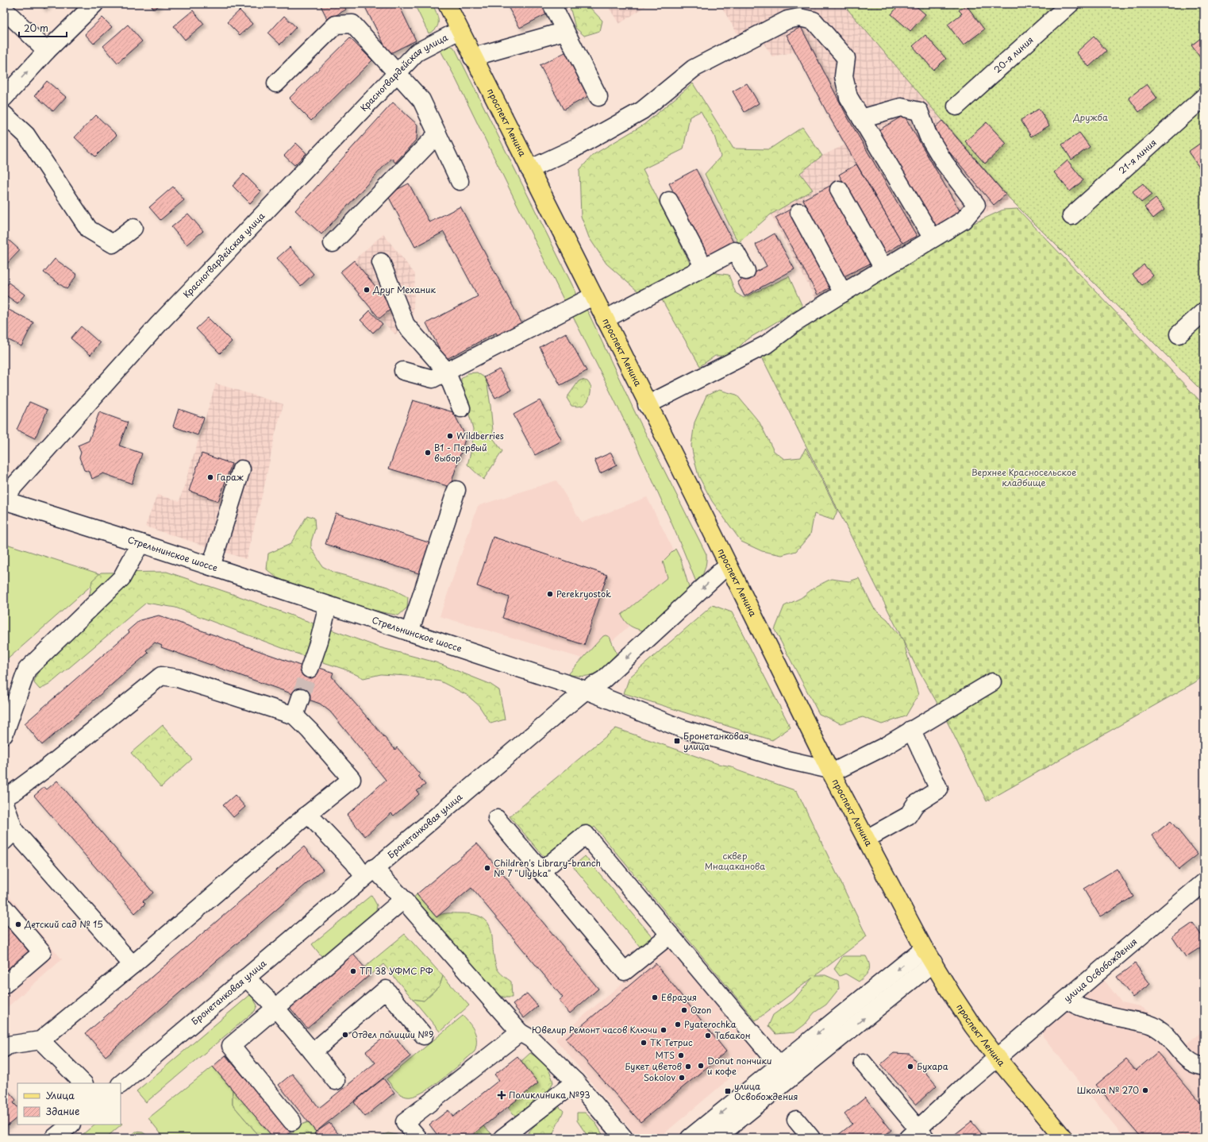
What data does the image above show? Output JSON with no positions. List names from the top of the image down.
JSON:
{
  "streets": {
    "main road": ["проспект Ленина"],
    "street": [
      "20-я линия",
      "Красногвардейская улица",
      "21-я линия",
      "Стрельнинское шоссе",
      "Бронетанковая улица",
      "улица Освобождения"
    ]
  },
  "crossings": [
    ["Красногвардейская улица", "проспект Ленина"],
    ["проспект Ленина", "Стрельнинское шоссе"],
    ["проспект Ленина", "Бронетанковая улица"],
    ["проспект Ленина", "улица Освобождения"],
    ["Стрельнинское шоссе", "Бронетанковая улица"]
  ],
  "parks": ["Дружба", "Верхнее Красносельское кладбище", "сквер Мнацаканова"],
  "places": {
    "other": [
      "Друг Механик",
      "Wildberries",
      "В1 - Первый выбор",
      "Гараж",
      "Perekryostok",
      "Children's Library-branch № 7 \"Ulybka\"",
      "Детский сад № 15",
      "ТП 38 УФМС РФ",
      "Евразия",
      "Ozon",
      "Pyaterochka",
      "Ювелир Ремонт часов Ключи",
      "Отдел полиции №9",
      "Табакон",
      "ТК Тетрис",
      "MTS",
      "Donut пончики и кофе",
      "Букет цветов",
      "Бухара",
      "Sokolov",
      "Школа № 270"
    ],
    "transit": ["Бронетанковая улица", "улица Освобождения"],
    "health": ["Поликлиника №93"]
  },
  "legend": ["Улица", "Здание"],
  "scale_bar": "20 m"
}
